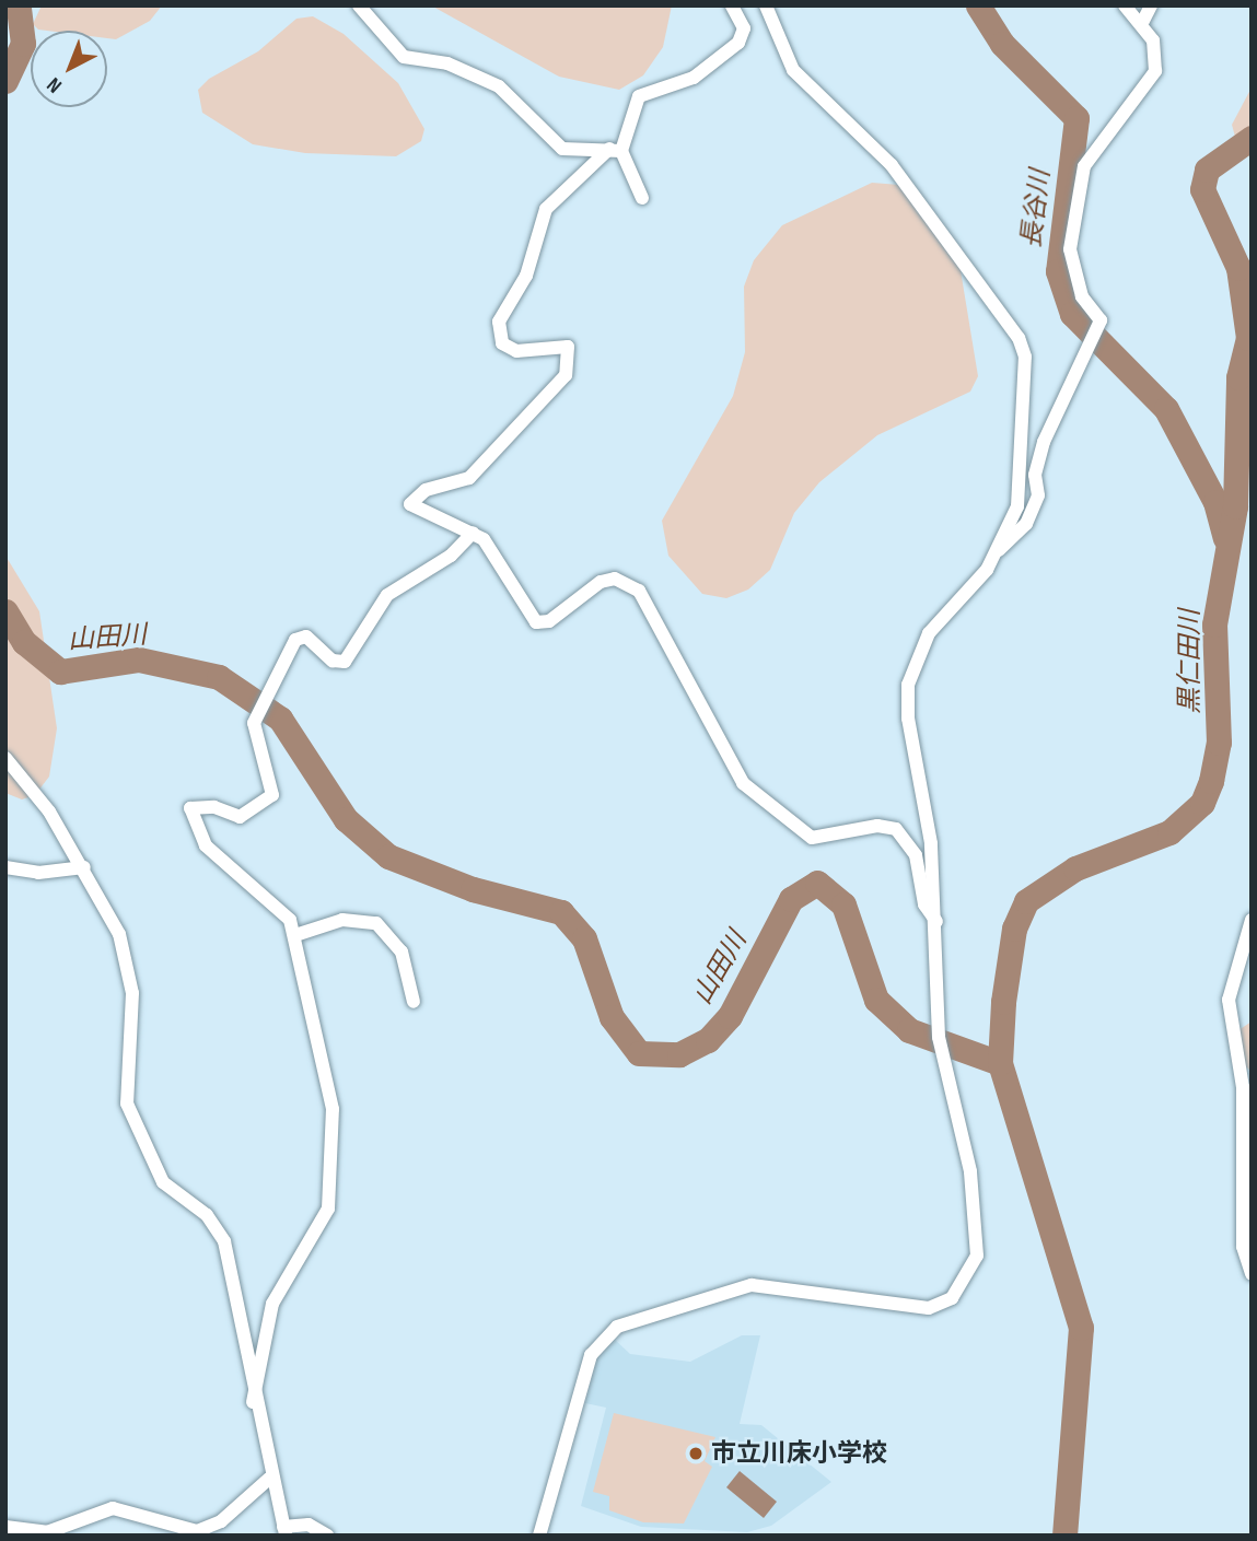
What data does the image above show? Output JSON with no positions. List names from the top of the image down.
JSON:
{
  "water": ["長谷川", "山田川", "黒仁田川"],
  "places": ["市立川床小学校"],
  "north": "bottom left"
}
